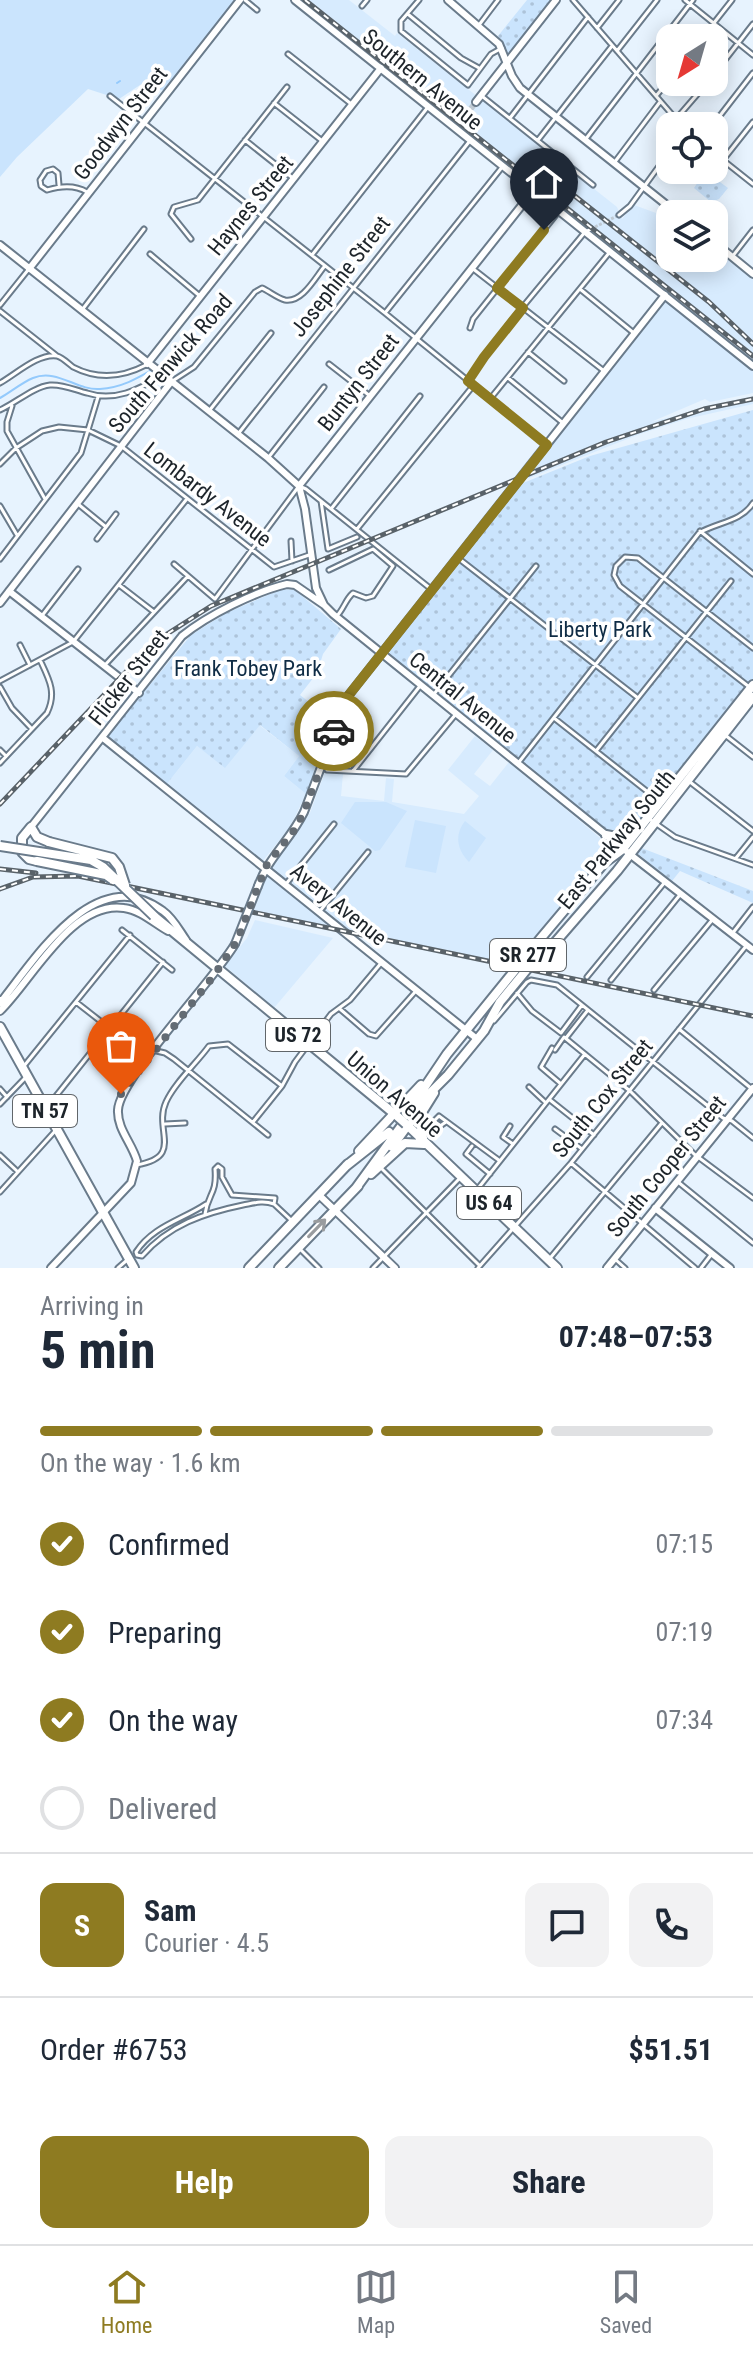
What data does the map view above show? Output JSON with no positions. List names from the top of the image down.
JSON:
{
  "streets": {
    "main road": [
      "Southern Avenue",
      "Goodwyn Street",
      "Haynes Street",
      "South Fenwick Road",
      "Buntyn Street",
      "Flicker Street",
      "Central Avenue",
      "East Parkway South",
      "Avery Avenue",
      "SR 277",
      "US 72",
      "Union Avenue",
      "TN 57",
      "South Cooper Street",
      "US 64"
    ],
    "street": ["Josephine Street", "Lombardy Avenue", "South Cox Street"]
  },
  "crossings": [
    ["Southern Avenue", "Haynes Street"],
    ["Southern Avenue", "Josephine Street"],
    ["Southern Avenue", "Buntyn Street"],
    ["South Fenwick Road", "Lombardy Avenue"],
    ["Buntyn Street", "Lombardy Avenue"],
    ["Buntyn Street", "Central Avenue"],
    ["Flicker Street", "Central Avenue"],
    ["Flicker Street", "Avery Avenue"],
    ["Central Avenue", "East Parkway South"],
    ["Central Avenue", "South Cox Street"],
    ["East Parkway South", "Avery Avenue"],
    ["Union Avenue", "South Cox Street"]
  ],
  "parks": ["Liberty Park", "Frank Tobey Park"],
  "north": "bottom left",
  "page": {
    "heading": ["5 min", "Arriving in", "07:48–07:53"],
    "panel": [
      "Sam",
      "Courier · 4.5",
      "Order #6753",
      "$51.51"
    ],
    "bar": "On the way · 1.6 km",
    "list": [
      ["Confirmed", "07:15"],
      ["Preparing", "07:19"],
      ["On the way", "07:34"],
      "Delivered"
    ],
    "round": "S",
    "buttons": ["Help", "Share"],
    "tabs": ["Home", "Map", "Saved"]
  }
}
